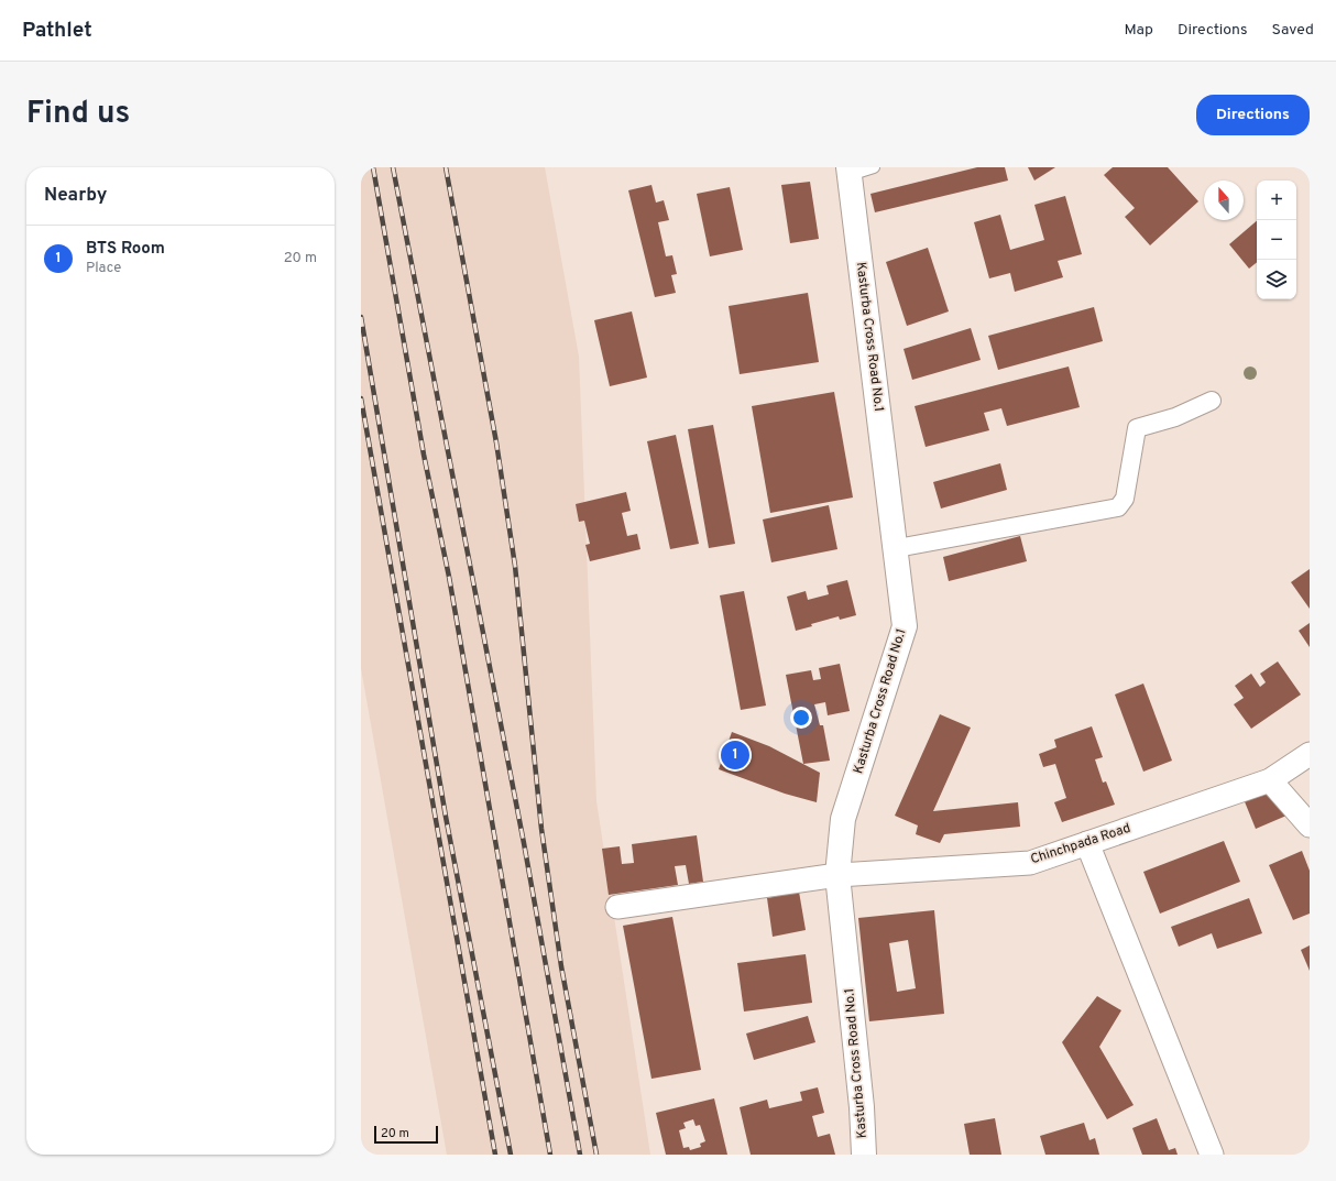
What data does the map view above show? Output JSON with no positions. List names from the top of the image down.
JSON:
{
  "streets": {
    "street": ["Kasturba Cross Road No.1", "Chinchpada Road"]
  },
  "crossings": [
    ["Kasturba Cross Road No.1", "Chinchpada Road"]
  ],
  "scale_bar": "20 m",
  "north": "top",
  "page": {
    "header": "Pathlet",
    "nav": ["Map", "Directions", "Saved"],
    "title": "Find us",
    "buttons": "Directions",
    "heading": "Nearby",
    "map_buttons": ["+", "−"],
    "list": [
      {
        "mark": "1",
        "name": "BTS Room",
        "note": "Place",
        "value": "20 m"
      }
    ],
    "pins": "1",
    "scale": "20 m"
  }
}
